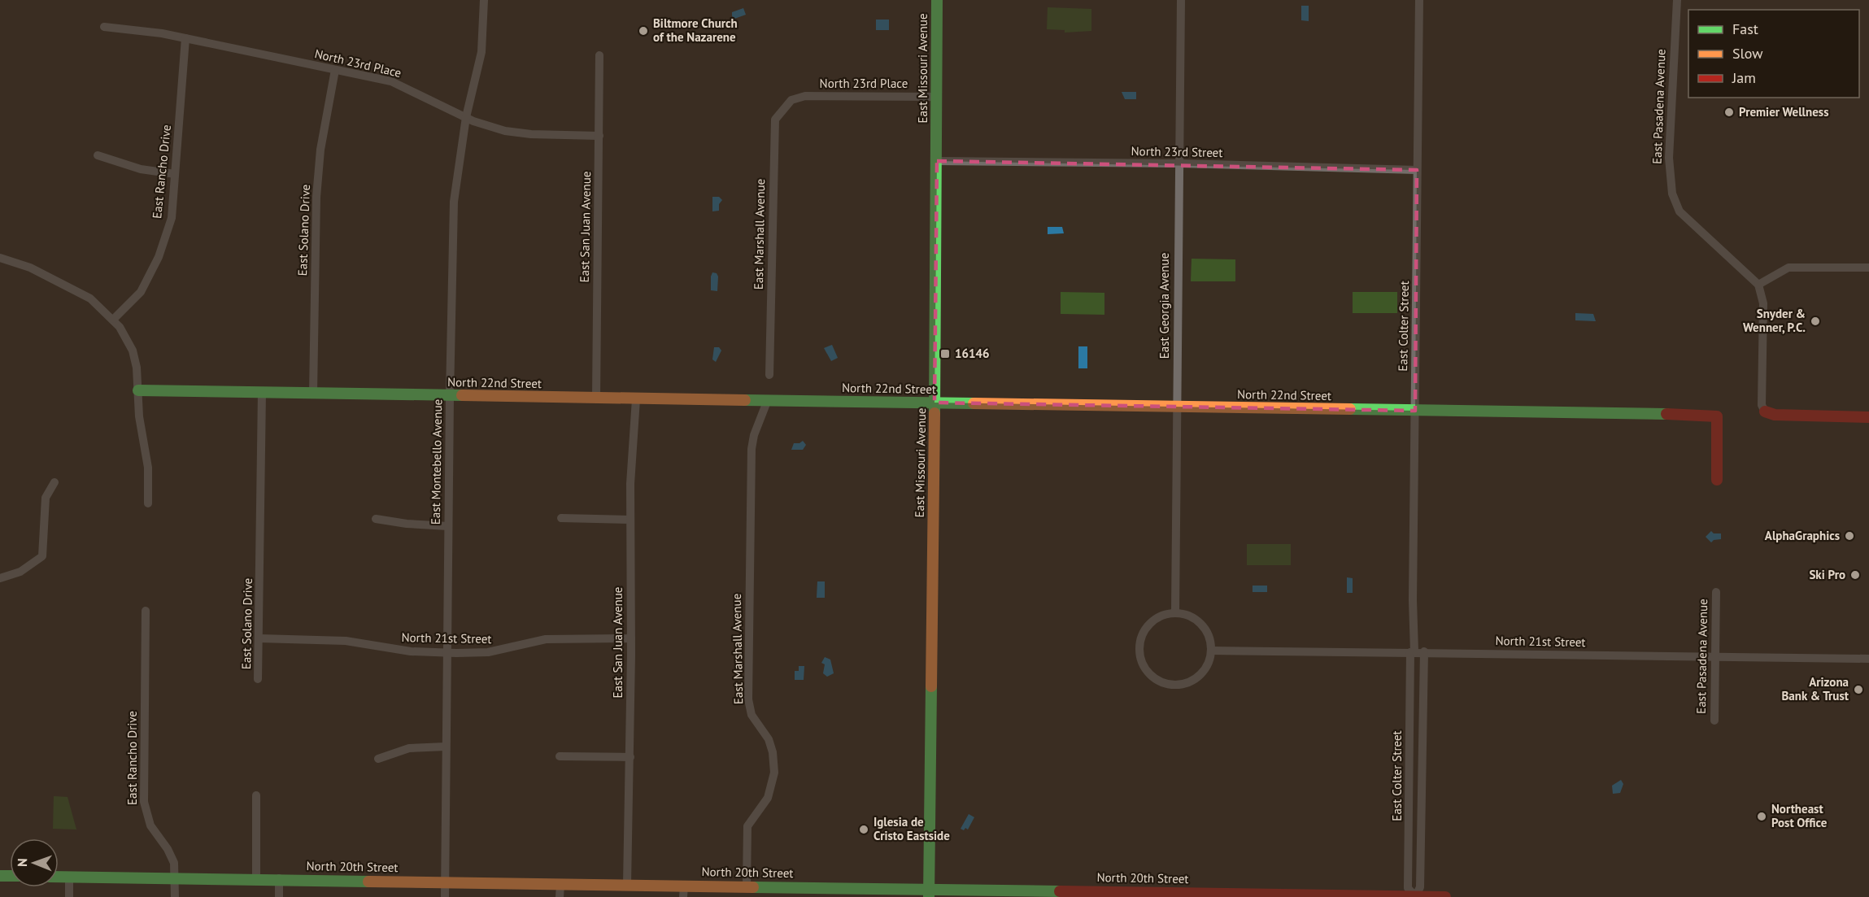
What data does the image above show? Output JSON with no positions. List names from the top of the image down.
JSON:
{
  "streets": {
    "street": [
      "North 23rd Place",
      "East Missouri Avenue",
      "East Pasadena Avenue",
      "North 23rd Street",
      "East Rancho Drive",
      "East San Juan Avenue",
      "East Solano Drive",
      "East Marshall Avenue",
      "East Georgia Avenue",
      "East Colter Street",
      "North 22nd Street",
      "East Montebello Avenue",
      "North 21st Street",
      "North 20th Street"
    ]
  },
  "crossings": [
    ["North 23rd Place", "East Missouri Avenue"],
    ["North 23rd Place", "East Rancho Drive"],
    ["North 23rd Place", "East San Juan Avenue"],
    ["North 23rd Place", "East Solano Drive"],
    ["North 23rd Place", "East Marshall Avenue"],
    ["North 23rd Place", "East Montebello Avenue"],
    ["East Missouri Avenue", "North 23rd Street"],
    ["East Missouri Avenue", "North 22nd Street"],
    ["East Missouri Avenue", "North 20th Street"],
    ["East Pasadena Avenue", "North 21st Street"],
    ["North 23rd Street", "East Georgia Avenue"],
    ["North 23rd Street", "East Colter Street"],
    ["East Rancho Drive", "North 20th Street"],
    ["East San Juan Avenue", "North 22nd Street"],
    ["East San Juan Avenue", "North 21st Street"],
    ["East San Juan Avenue", "North 20th Street"],
    ["East Solano Drive", "North 22nd Street"],
    ["East Solano Drive", "North 21st Street"],
    ["East Marshall Avenue", "North 22nd Street"],
    ["East Marshall Avenue", "North 20th Street"],
    ["East Georgia Avenue", "North 22nd Street"],
    ["East Georgia Avenue", "North 21st Street"],
    ["East Colter Street", "North 22nd Street"],
    ["East Colter Street", "North 21st Street"],
    ["East Colter Street", "North 20th Street"],
    ["North 22nd Street", "East Montebello Avenue"],
    ["East Montebello Avenue", "North 21st Street"],
    ["East Montebello Avenue", "North 20th Street"]
  ],
  "places": {
    "other": [
      "Biltmore Church of the Nazarene",
      "Premier Wellness",
      "Snyder & Wenner, P.C.",
      "AlphaGraphics",
      "Ski Pro",
      "Arizona Bank & Trust",
      "Northeast Post Office",
      "Iglesia de Cristo Eastside"
    ],
    "transit": ["16146"]
  },
  "legend": ["Fast", "Slow", "Jam"],
  "north": "left"
}
